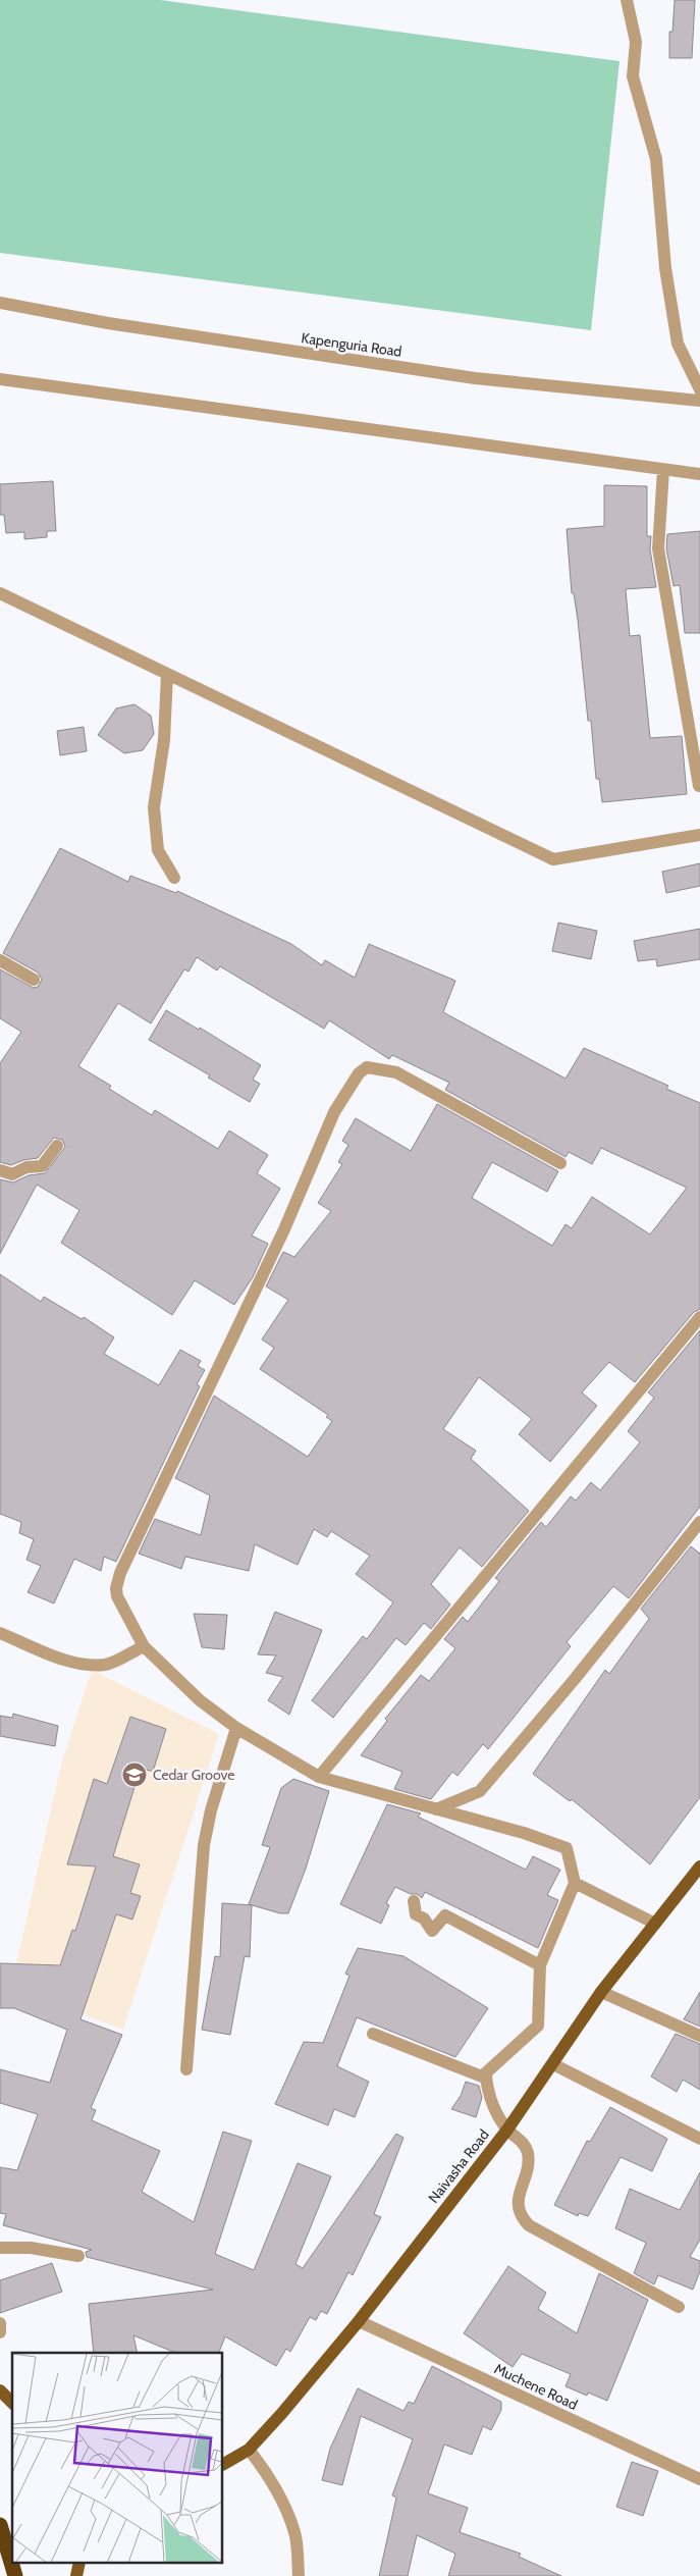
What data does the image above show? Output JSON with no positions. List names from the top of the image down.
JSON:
{
  "streets": {
    "main road": ["Naivasha Road"],
    "street": ["Kapenguria Road", "Muchene Road"]
  },
  "crossings": [
    ["Naivasha Road", "Muchene Road"]
  ],
  "places": {
    "school or university": ["Cedar Groove"]
  }
}
